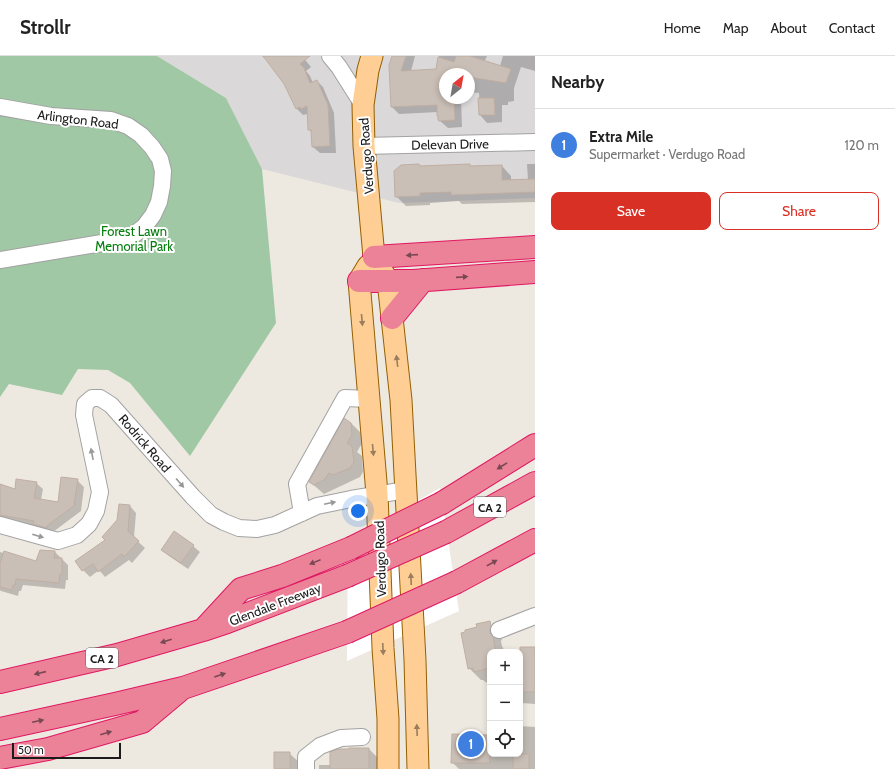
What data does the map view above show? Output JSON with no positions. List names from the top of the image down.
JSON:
{
  "streets": {
    "highway": ["CA 2", "Glendale Freeway"],
    "main road": ["Verdugo Road"],
    "street": ["Arlington Road", "Delevan Drive", "Rodrick Road"]
  },
  "crossings": [
    ["Delevan Drive", "Verdugo Road"],
    ["Verdugo Road", "Rodrick Road"]
  ],
  "parks": ["Forest Lawn Memorial Park"],
  "scale_bar": "50 m",
  "north": "top right",
  "page": {
    "header": "Strollr",
    "nav": [
      "Home",
      "Map",
      "About",
      "Contact"
    ],
    "heading": "Nearby",
    "list": [
      {
        "mark": "1",
        "name": "Extra Mile",
        "note": "Supermarket · Verdugo Road",
        "value": "120 m"
      }
    ],
    "buttons": ["Save", "Share"],
    "map_buttons": ["+", "−"],
    "pins": "1",
    "scale": "50 m"
  }
}
